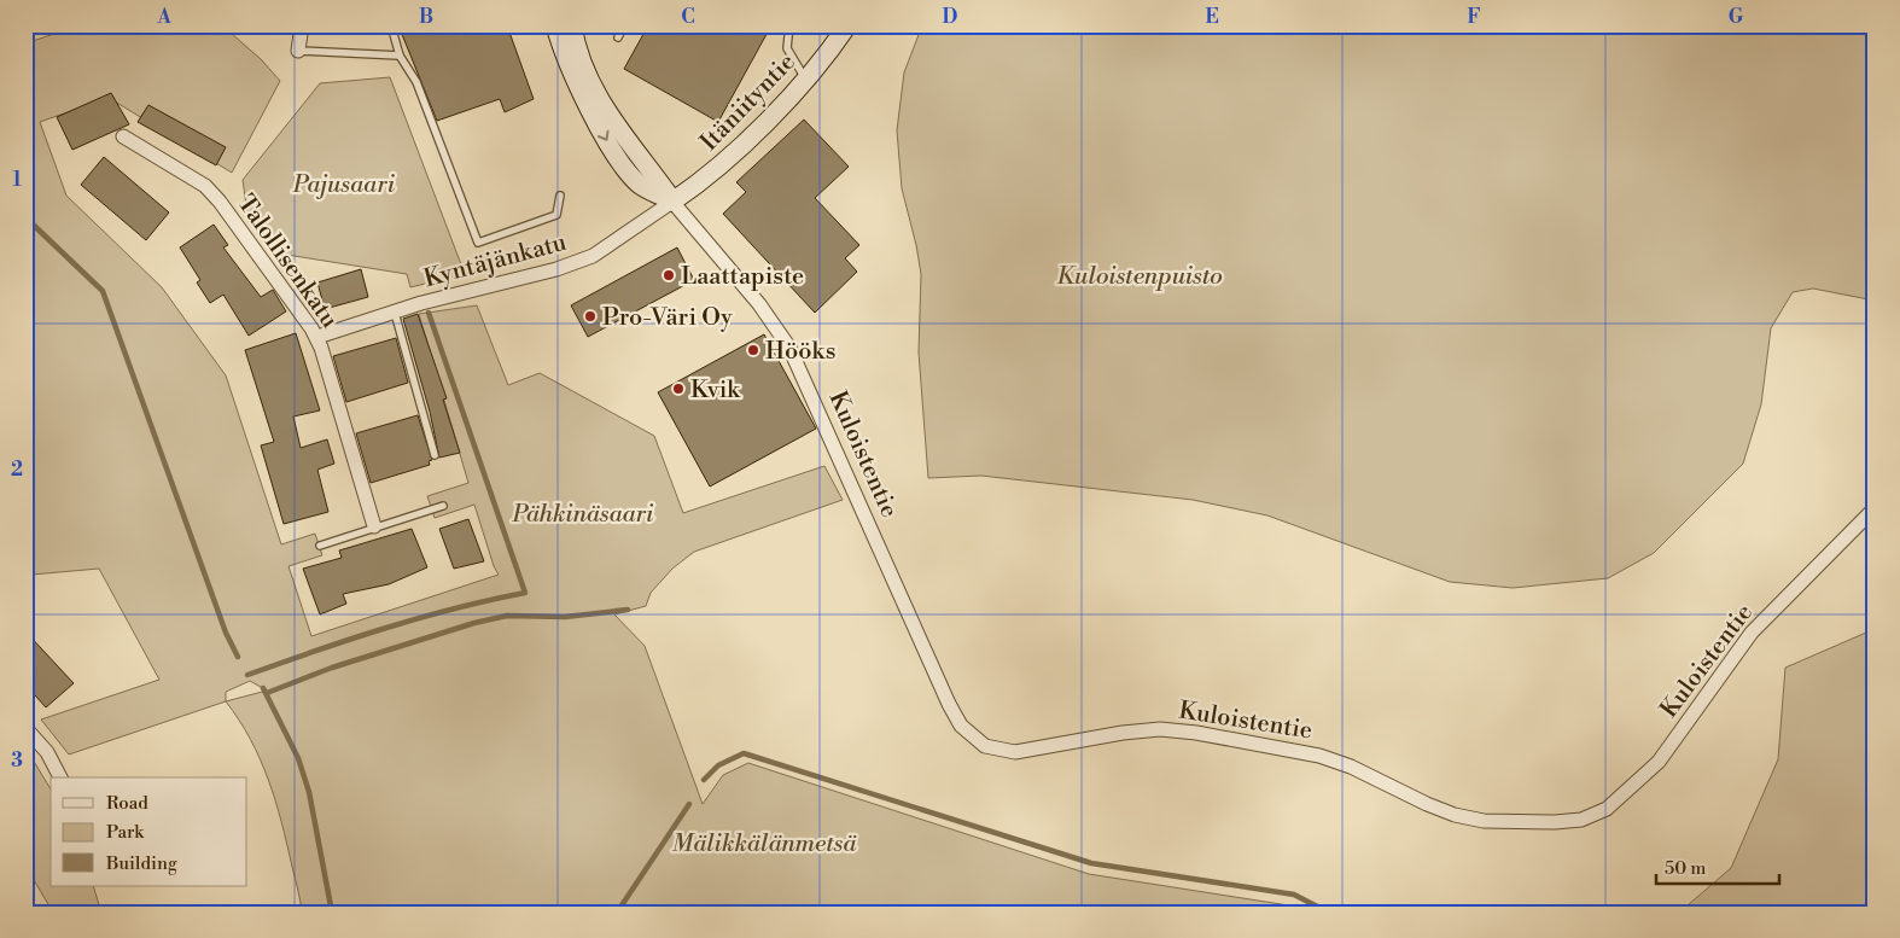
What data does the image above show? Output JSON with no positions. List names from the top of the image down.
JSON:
{
  "streets": {
    "street": [
      "Itäniityntie",
      "Kyntäjänkatu",
      "Talollisenkatu",
      "Kuloistentie"
    ]
  },
  "crossings": [
    ["Itäniityntie", "Kyntäjänkatu"],
    ["Itäniityntie", "Kuloistentie"],
    ["Kyntäjänkatu", "Talollisenkatu"],
    ["Kyntäjänkatu", "Kuloistentie"]
  ],
  "parks": [
    "Pajusaari",
    "Kuloistenpuisto",
    "Pähkinäsaari",
    "Mälikkälänmetsä"
  ],
  "places": [
    "Laattapiste",
    "Pro-Väri Oy",
    "Hööks",
    "Kvik"
  ],
  "legend": ["Road", "Park", "Building"],
  "scale_bar": "50 m",
  "grid": {
    "columns": [
      "A",
      "B",
      "C",
      "D",
      "E",
      "F",
      "G"
    ],
    "rows": ["1", "2", "3"]
  }
}
